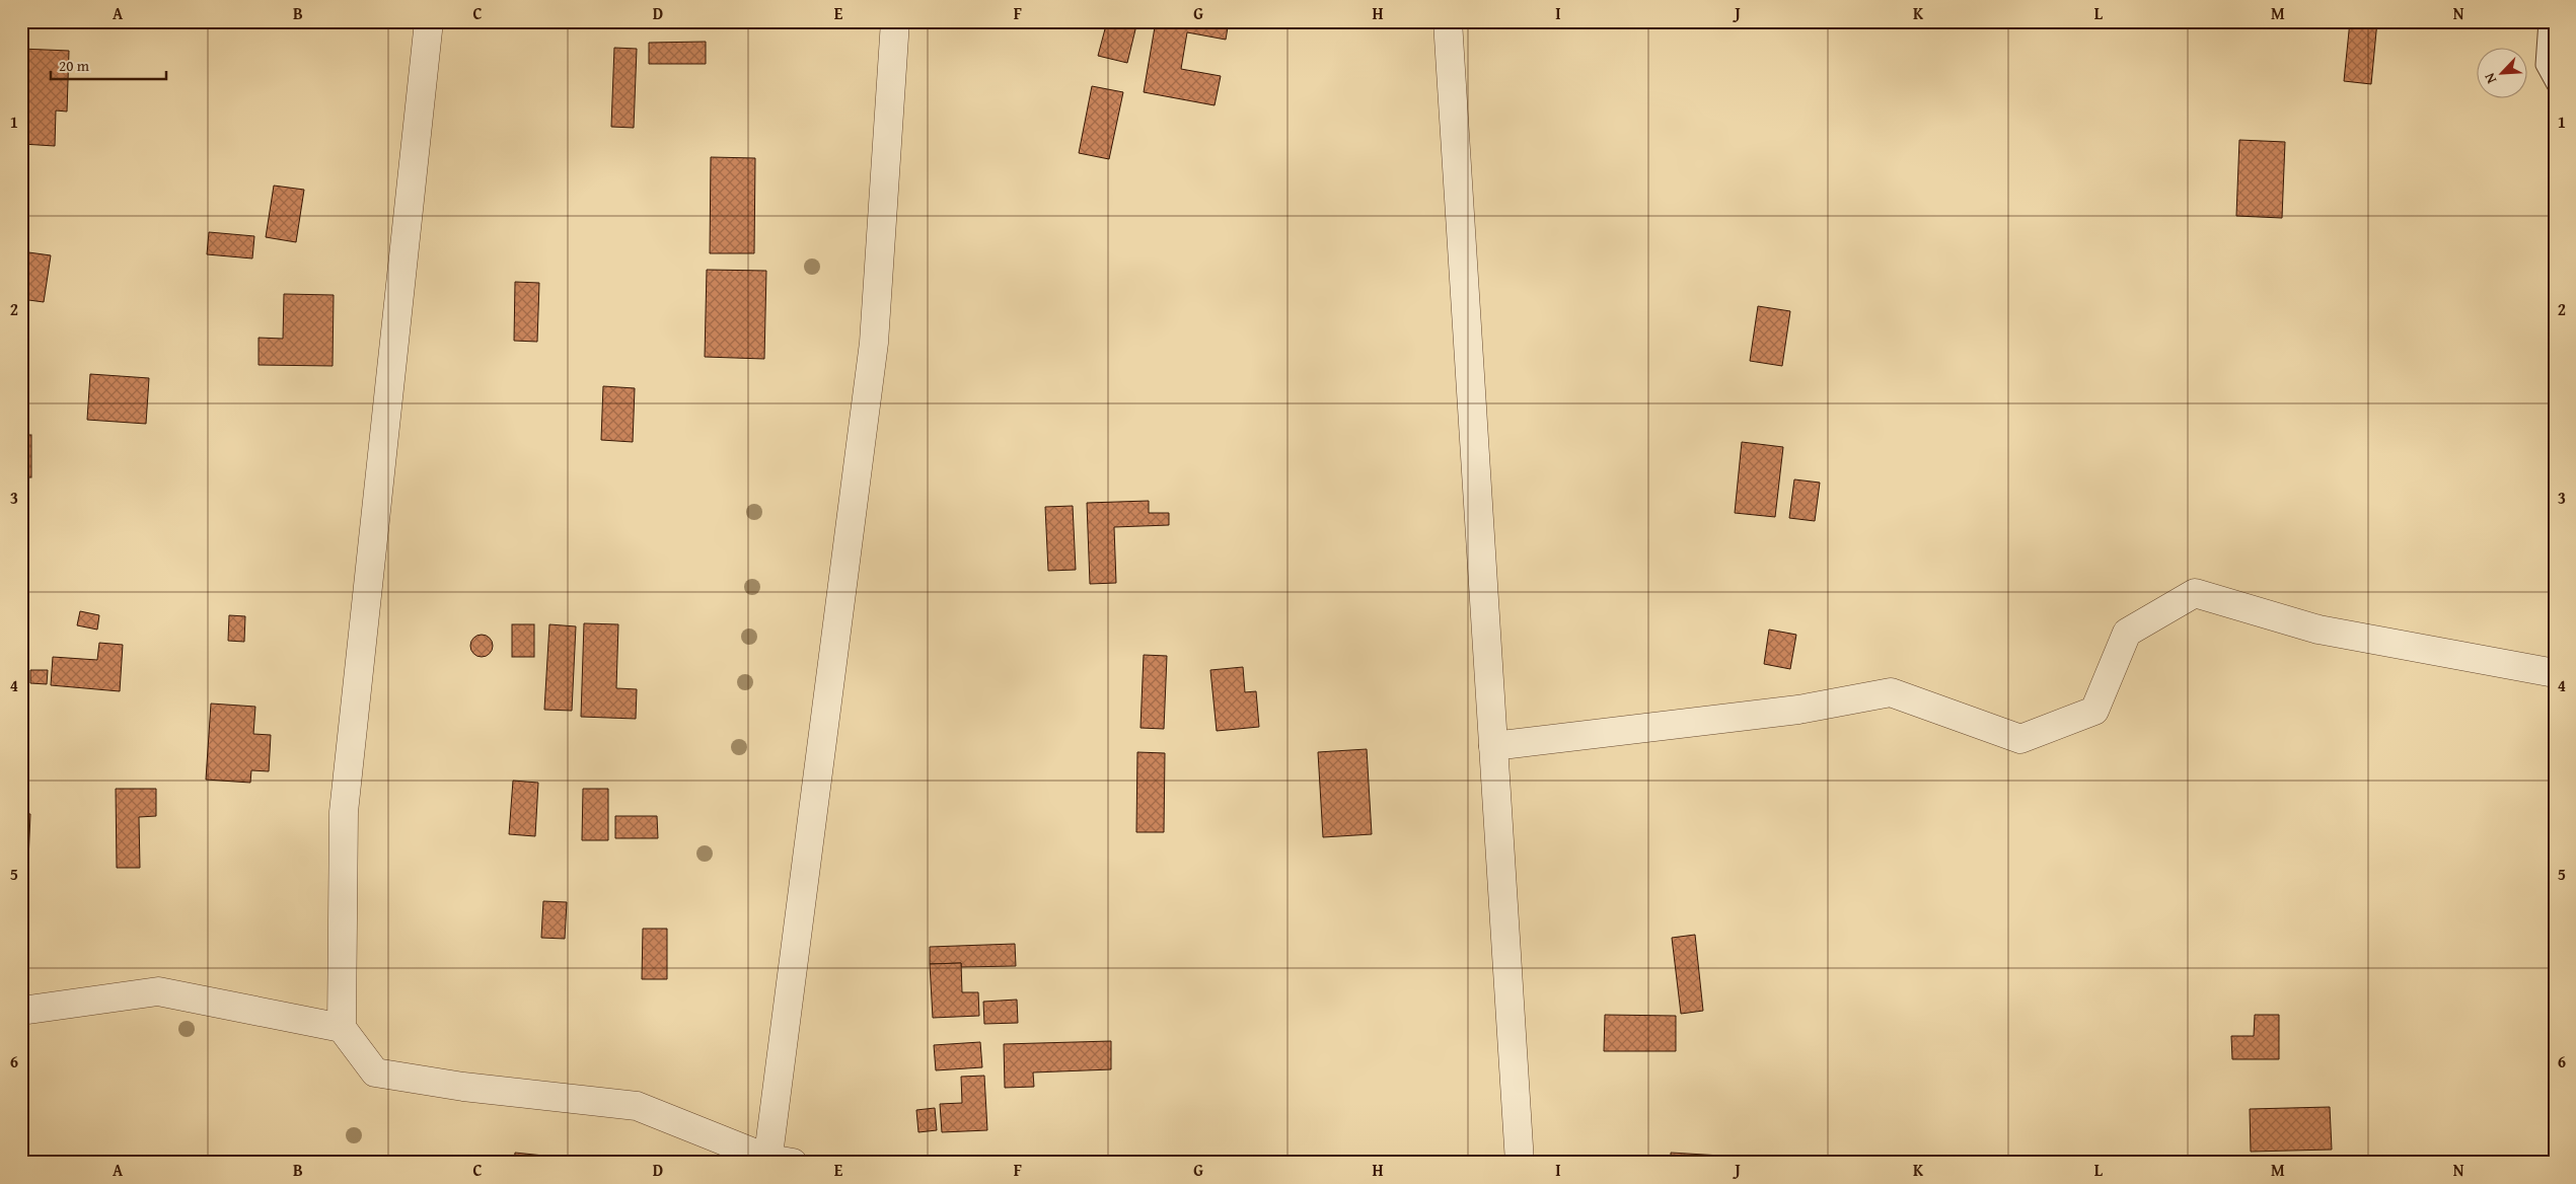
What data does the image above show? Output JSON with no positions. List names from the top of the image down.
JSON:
{
  "scale_bar": "20 m",
  "north": "bottom left",
  "grid": {
    "columns": [
      "A",
      "B",
      "C",
      "D",
      "E",
      "F",
      "G",
      "H",
      "I",
      "J",
      "K",
      "L",
      "M",
      "N"
    ],
    "rows": [
      "1",
      "2",
      "3",
      "4",
      "5",
      "6"
    ]
  }
}
